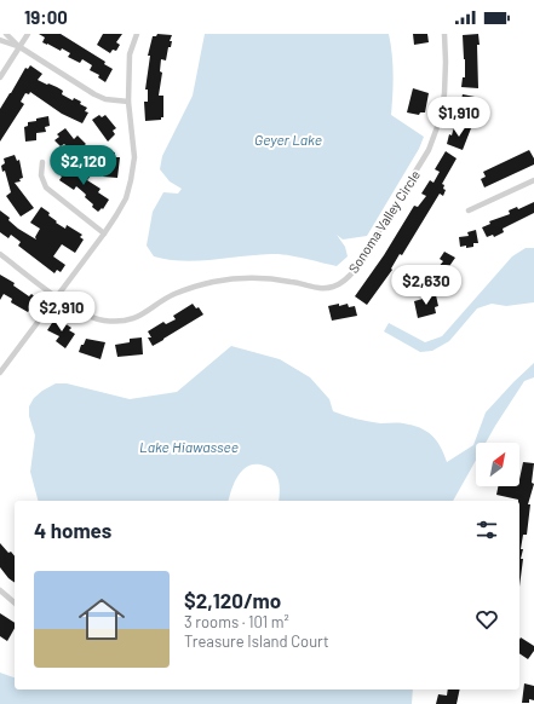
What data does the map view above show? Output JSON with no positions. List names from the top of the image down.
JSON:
{
  "streets": {
    "street": ["Sonoma Valley Circle"]
  },
  "water": ["Geyer Lake", "Lake Hiawassee"],
  "north": "top right",
  "page": {
    "status": "19:00",
    "price": [
      "$1,910",
      "$2,120",
      "$2,630",
      "$2,910"
    ],
    "heading": "4 homes",
    "list": [
      {
        "name": "$2,120/mo",
        "note": "3 rooms · 101 m² · Treasure Island Court"
      }
    ]
  }
}
